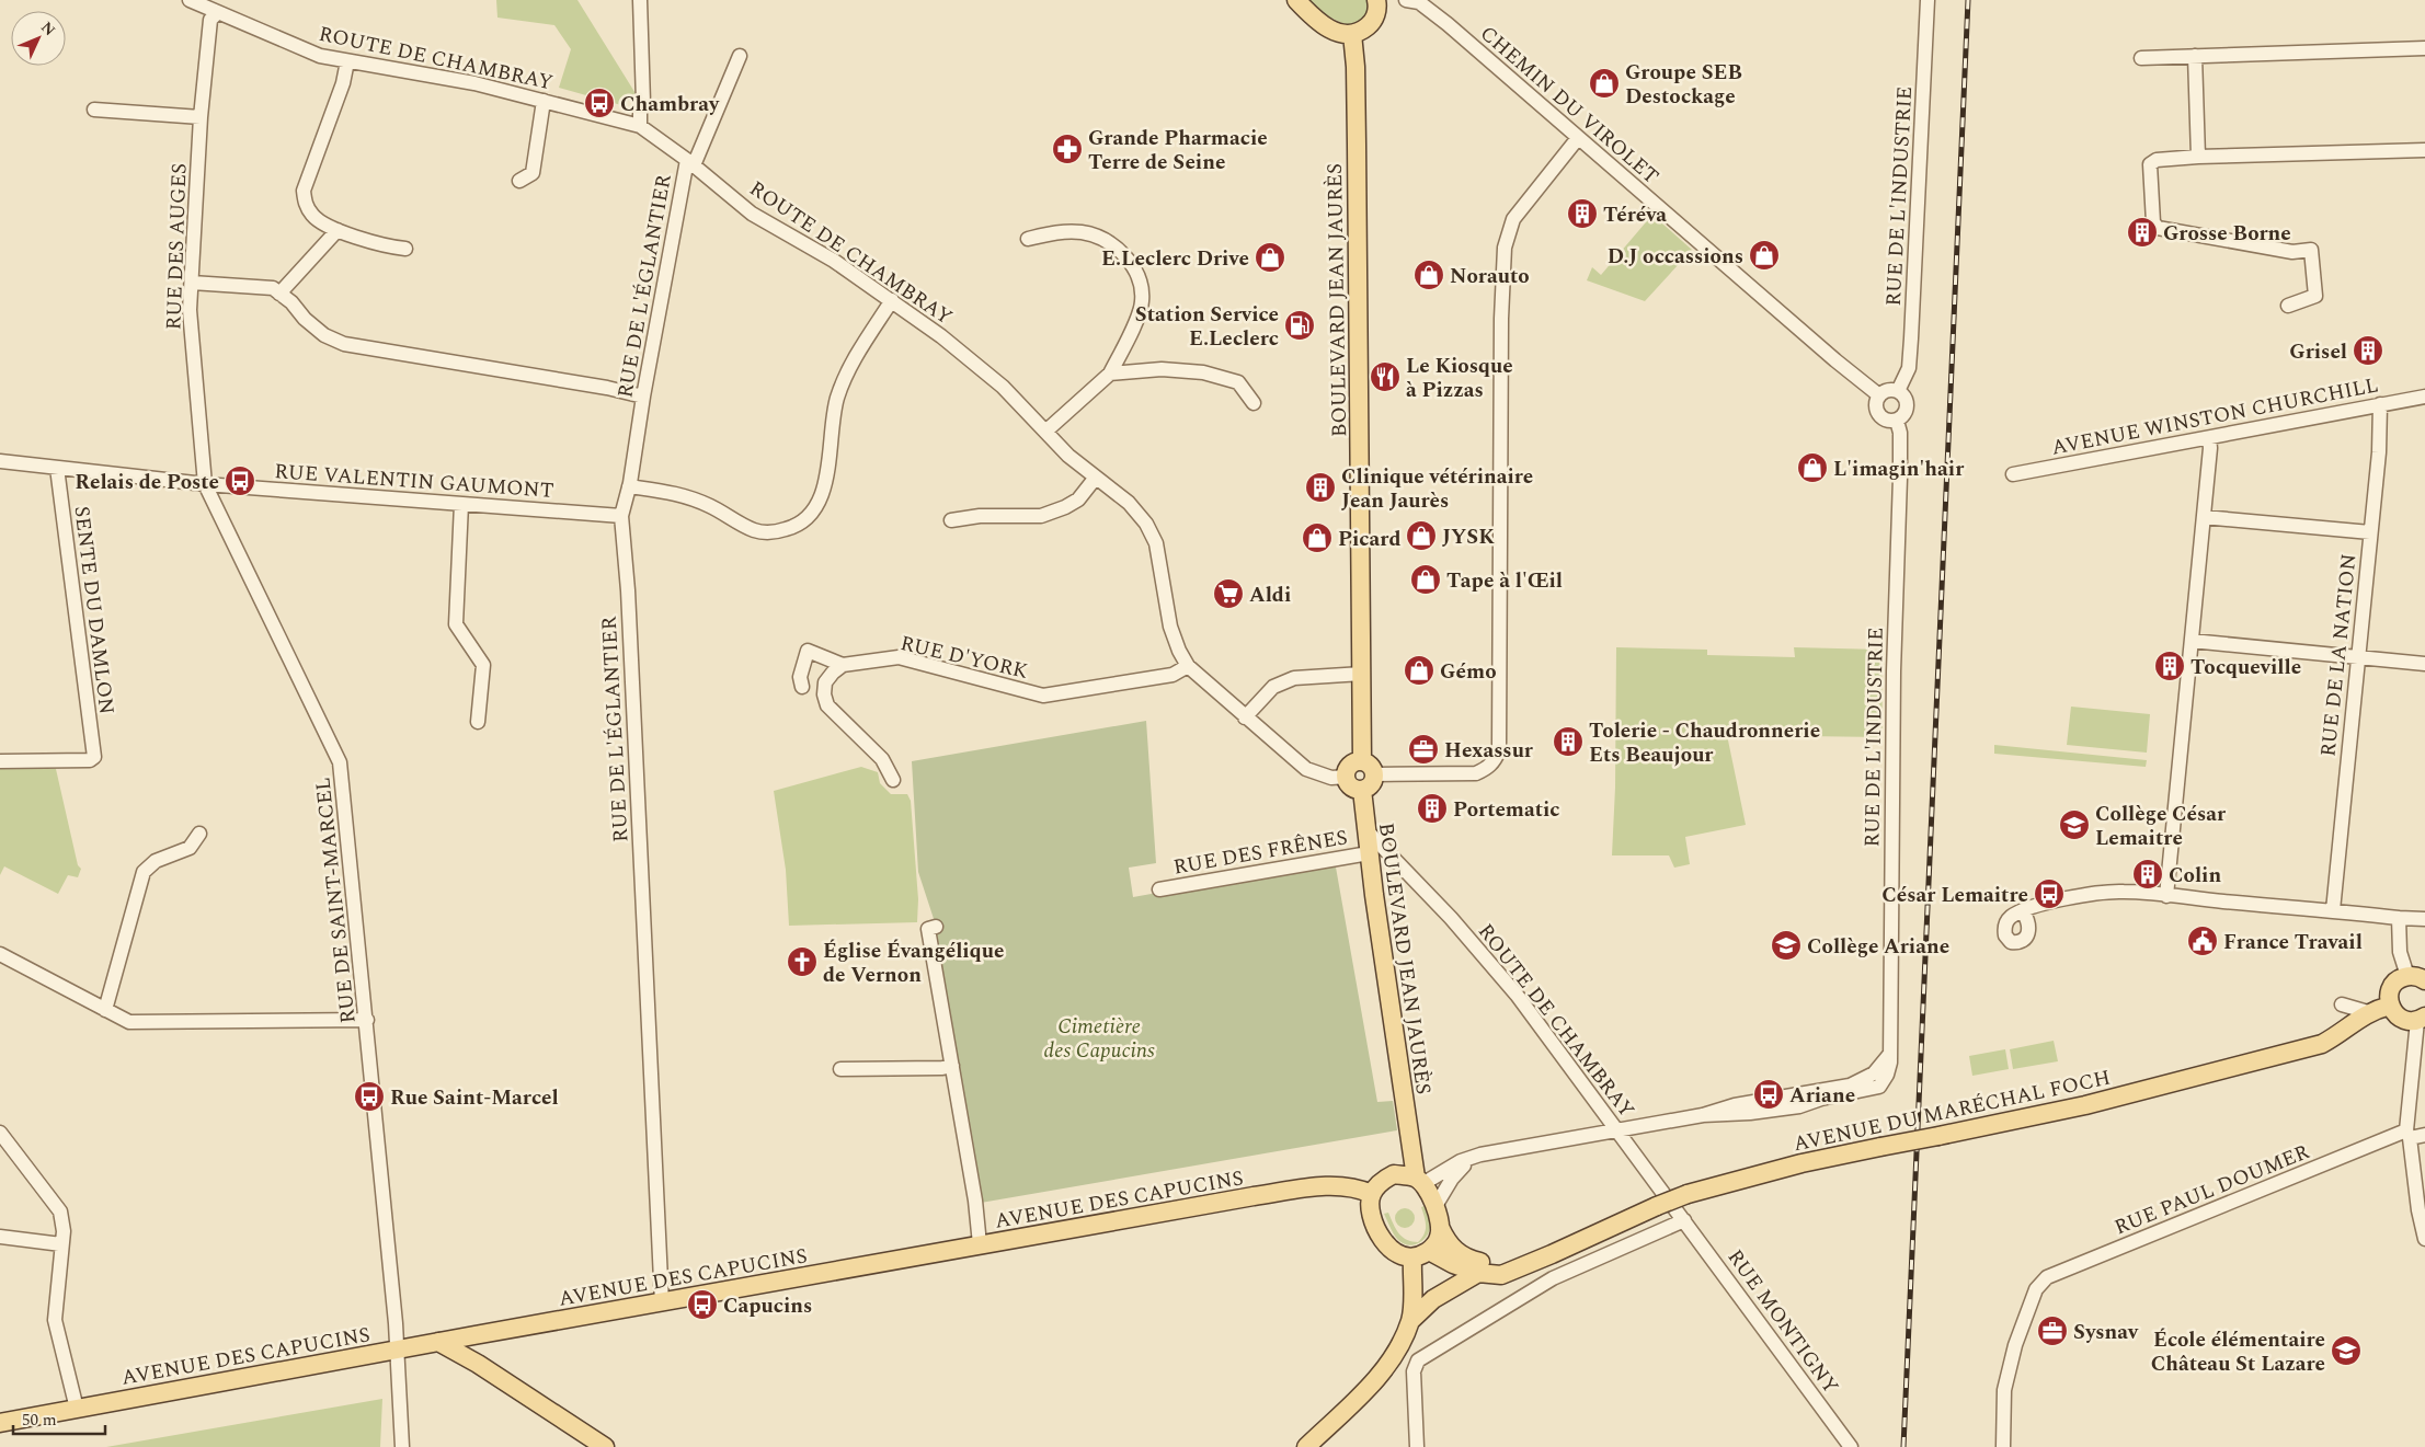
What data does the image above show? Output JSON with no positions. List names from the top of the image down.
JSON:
{
  "streets": {
    "main road": ["BOULEVARD JEAN JAURÈS", "AVENUE DU MARÉCHAL FOCH", "AVENUE DES CAPUCINS"],
    "street": [
      "ROUTE DE CHAMBRAY",
      "CHEMIN DU VIROLET",
      "RUE DE L'INDUSTRIE",
      "RUE DES AUGES",
      "RUE DE L'ÉGLANTIER",
      "AVENUE WINSTON CHURCHILL",
      "RUE VALENTIN GAUMONT",
      "SENTE DU DAMLON",
      "RUE DE LA NATION",
      "RUE D'YORK",
      "RUE DES FRÊNES",
      "RUE DE SAINT-MARCEL",
      "RUE PAUL DOUMER",
      "RUE MONTIGNY"
    ]
  },
  "crossings": [
    ["ROUTE DE CHAMBRAY", "RUE DES AUGES"],
    ["ROUTE DE CHAMBRAY", "RUE DE L'ÉGLANTIER"],
    ["ROUTE DE CHAMBRAY", "BOULEVARD JEAN JAURÈS"],
    ["ROUTE DE CHAMBRAY", "RUE D'YORK"],
    ["ROUTE DE CHAMBRAY", "RUE MONTIGNY"],
    ["CHEMIN DU VIROLET", "RUE DE L'INDUSTRIE"],
    ["RUE DES AUGES", "RUE VALENTIN GAUMONT"],
    ["RUE DES AUGES", "RUE DE SAINT-MARCEL"],
    ["RUE DE L'ÉGLANTIER", "RUE VALENTIN GAUMONT"],
    ["RUE DE L'ÉGLANTIER", "AVENUE DES CAPUCINS"],
    ["BOULEVARD JEAN JAURÈS", "RUE DES FRÊNES"],
    ["BOULEVARD JEAN JAURÈS", "AVENUE DU MARÉCHAL FOCH"],
    ["BOULEVARD JEAN JAURÈS", "AVENUE DES CAPUCINS"],
    ["AVENUE WINSTON CHURCHILL", "RUE DE LA NATION"],
    ["RUE VALENTIN GAUMONT", "RUE DE SAINT-MARCEL"],
    ["RUE DE SAINT-MARCEL", "AVENUE DES CAPUCINS"],
    ["AVENUE DU MARÉCHAL FOCH", "AVENUE DES CAPUCINS"]
  ],
  "parks": ["Cimetière des Capucins"],
  "places": {
    "shop": [
      "Groupe SEB Destockage",
      "D.J occassions",
      "E.Leclerc Drive",
      "Norauto",
      "L'imagin'hair",
      "JYSK",
      "Picard",
      "Tape à l'Œil",
      "Gémo"
    ],
    "bus stop": [
      "Chambray",
      "Relais de Poste",
      "César Lemaitre",
      "Ariane",
      "Rue Saint-Marcel",
      "Capucins"
    ],
    "pharmacy": ["Grande Pharmacie Terre de Seine"],
    "building": [
      "Téréva",
      "Grosse Borne",
      "Grisel",
      "Clinique vétérinaire Jean Jaurès",
      "Tocqueville",
      "Tolerie - Chaudronnerie Ets Beaujour",
      "Portematic",
      "Colin"
    ],
    "fuel station": ["Station Service E.Leclerc"],
    "restaurant": ["Le Kiosque à Pizzas"],
    "supermarket": ["Aldi"],
    "office": ["Hexassur", "Sysnav"],
    "school or university": ["Collège César Lemaitre", "Collège Ariane", "École élémentaire Château St Lazare"],
    "public building": ["France Travail"],
    "church": ["Église Évangélique de Vernon"]
  },
  "scale_bar": "50 m",
  "north": "top right"
}
